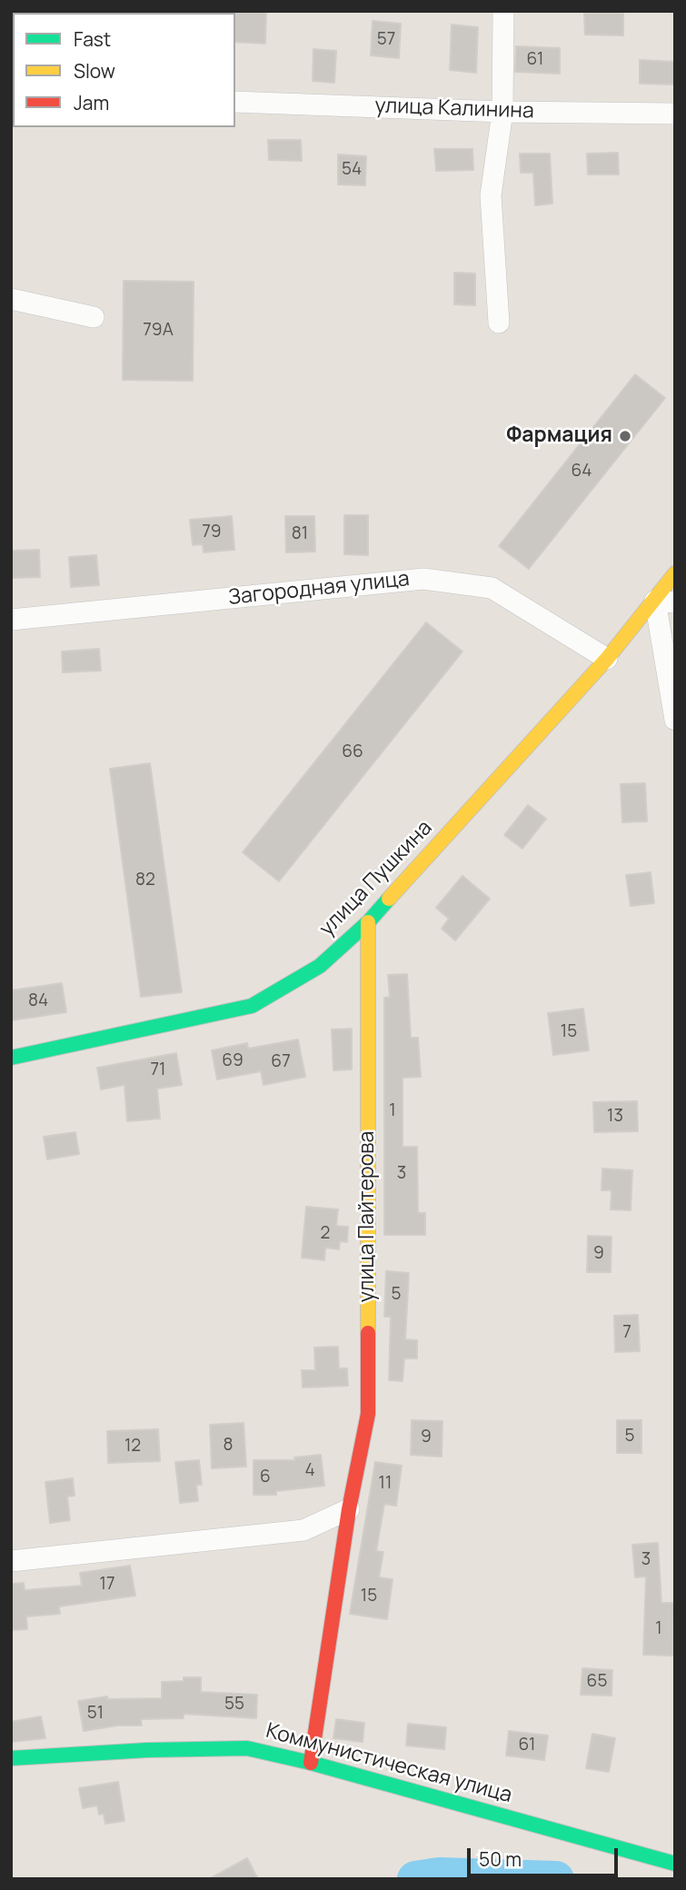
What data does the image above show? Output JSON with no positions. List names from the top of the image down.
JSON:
{
  "streets": {
    "street": [
      "улица Калинина",
      "Загородная улица",
      "улица Пушкина",
      "улица Пайтерова",
      "Коммунистическая улица"
    ]
  },
  "crossings": [
    ["Загородная улица", "улица Пушкина"],
    ["улица Пушкина", "улица Пайтерова"],
    ["улица Пайтерова", "Коммунистическая улица"]
  ],
  "places": ["Фармация"],
  "house_numbers": [
    "57",
    "61",
    "54",
    "79А",
    "64",
    "79",
    "81",
    "66",
    "82",
    "84",
    "15",
    "69",
    "67",
    "71",
    "1",
    "13",
    "3",
    "2",
    "9",
    "5",
    "7",
    "5",
    "9",
    "8",
    "12",
    "4",
    "6",
    "11",
    "3",
    "17",
    "15",
    "1",
    "65",
    "55",
    "51",
    "61"
  ],
  "legend": ["Fast", "Slow", "Jam"],
  "scale_bar": "50 m"
}
